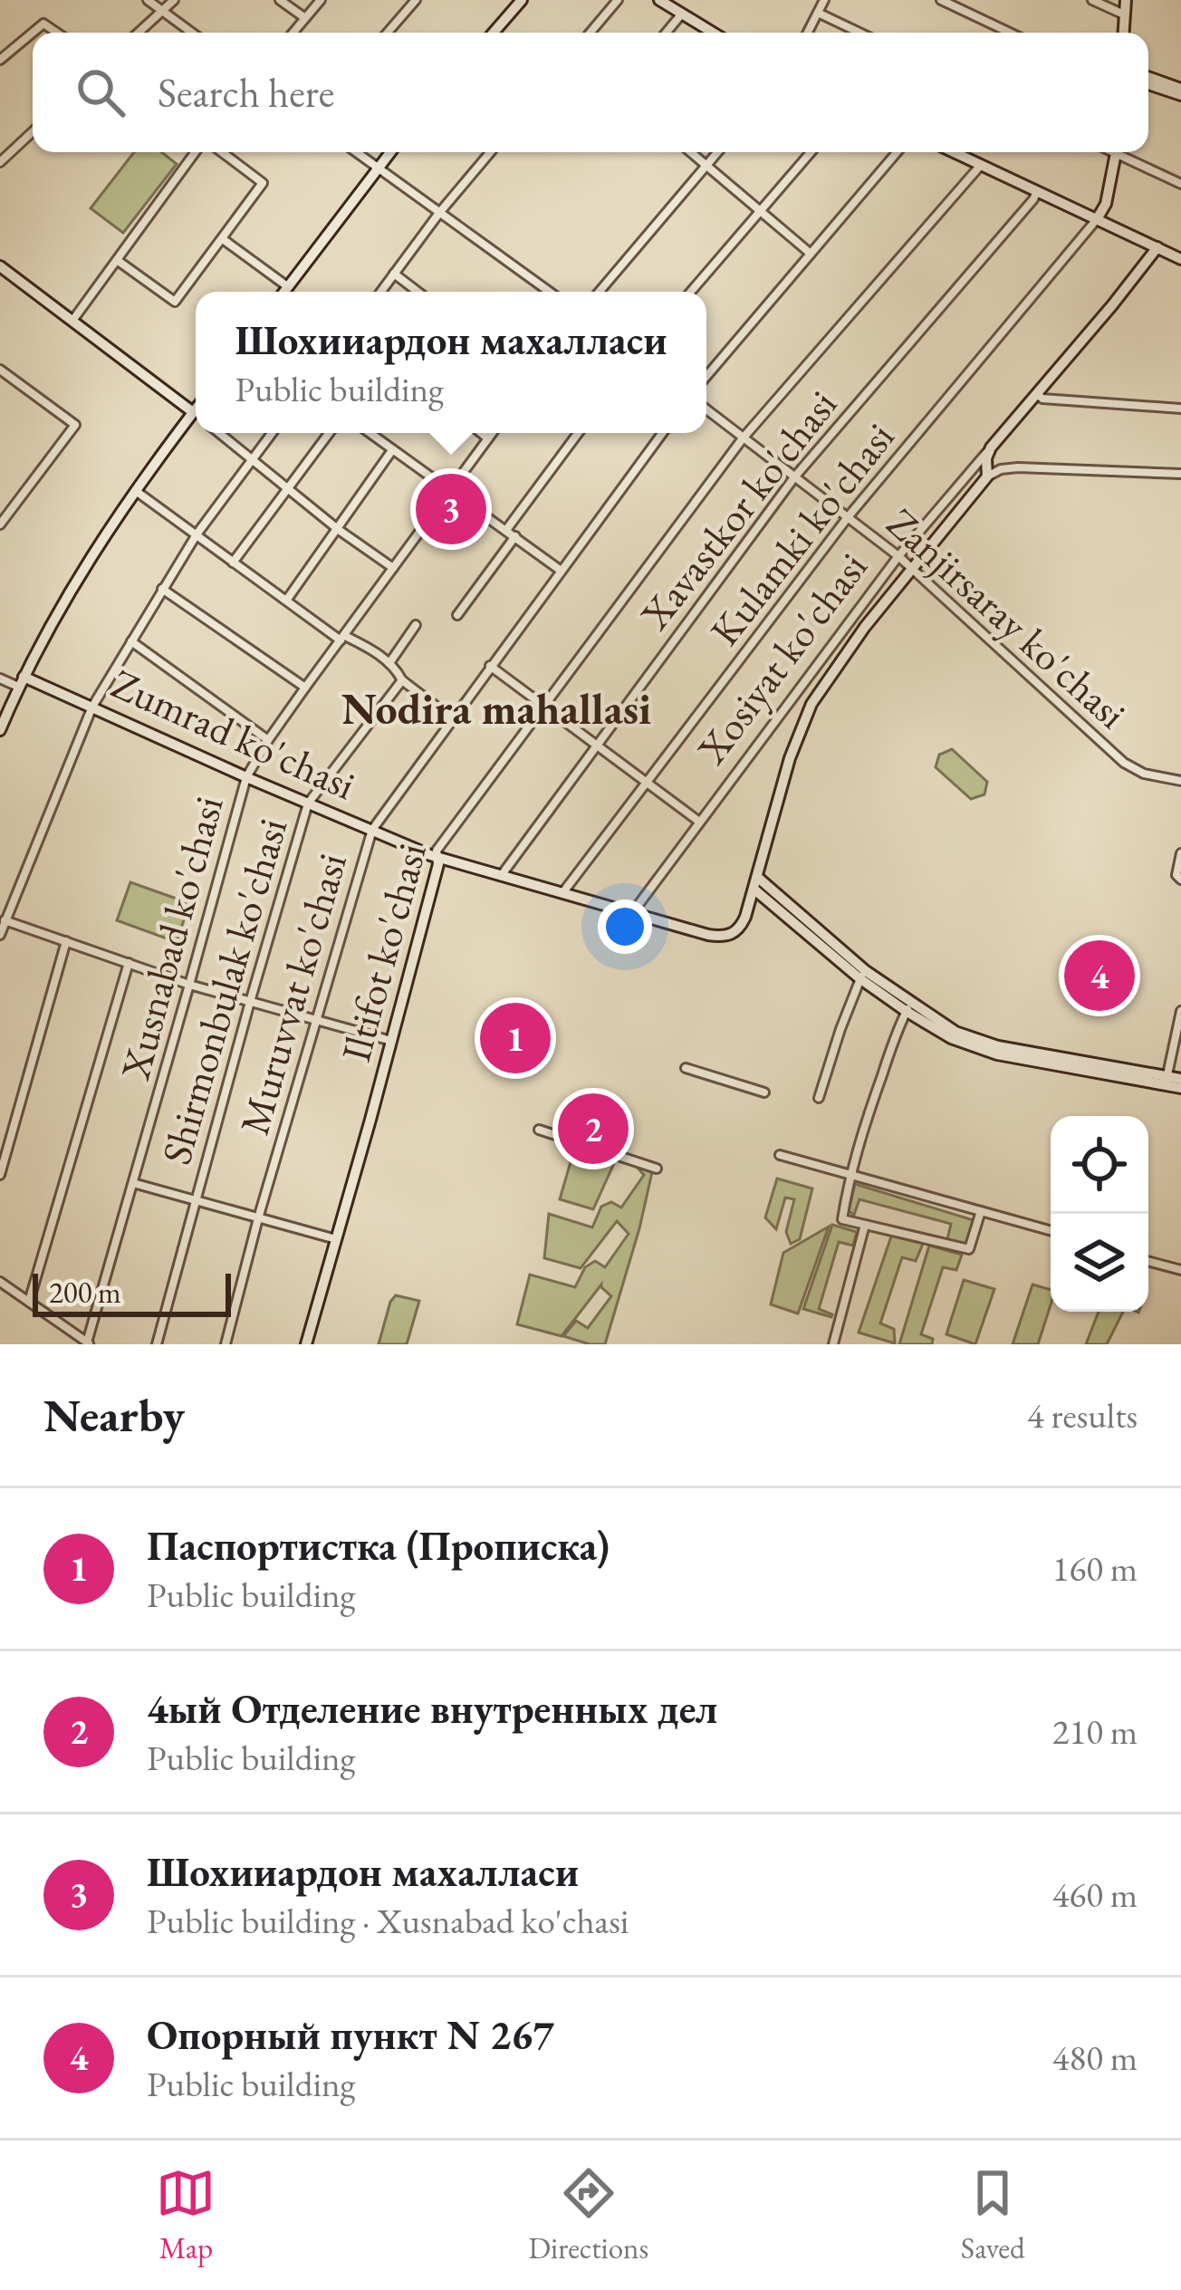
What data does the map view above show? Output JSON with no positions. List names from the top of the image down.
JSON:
{
  "streets": {
    "main road": ["Xosiyat ko'chasi", "Zumrad ko'chasi", "Iltifot ko'chasi"],
    "street": [
      "Xavastkor ko'chasi",
      "Kulamki ko'chasi",
      "Zanjirsaray ko'chasi",
      "Xusnabad ko'chasi",
      "Shirmonbulak ko'chasi",
      "Muruvvat ko'chasi"
    ]
  },
  "crossings": [
    ["Xavastkor ko'chasi", "Zanjirsaray ko'chasi"],
    ["Xavastkor ko'chasi", "Zumrad ko'chasi"],
    ["Kulamki ko'chasi", "Zanjirsaray ko'chasi"],
    ["Kulamki ko'chasi", "Zumrad ko'chasi"],
    ["Zanjirsaray ko'chasi", "Xosiyat ko'chasi"],
    ["Zanjirsaray ko'chasi", "Iltifot ko'chasi"],
    ["Xosiyat ko'chasi", "Zumrad ko'chasi"],
    ["Zumrad ko'chasi", "Xusnabad ko'chasi"],
    ["Zumrad ko'chasi", "Iltifot ko'chasi"],
    ["Zumrad ko'chasi", "Shirmonbulak ko'chasi"],
    ["Zumrad ko'chasi", "Muruvvat ko'chasi"]
  ],
  "districts": ["Nodira mahallasi"],
  "scale_bar": "200 m",
  "page": {
    "search": "Search here",
    "popup": ["Шохииардон махалласи", "Public building"],
    "pins": [
      "3",
      "4",
      "1",
      "2"
    ],
    "scale": "200 m",
    "heading": ["Nearby", "4 results"],
    "list": [
      {
        "mark": "1",
        "name": "Паспортистка (Прописка)",
        "note": "Public building",
        "value": "160 m"
      },
      {
        "mark": "2",
        "name": "4ый Отделение внутренных дел",
        "note": "Public building",
        "value": "210 m"
      },
      {
        "mark": "3",
        "name": "Шохииардон махалласи",
        "note": "Public building · Xusnabad ko'chasi",
        "value": "460 m"
      },
      {
        "mark": "4",
        "name": "Опорный пункт N 267",
        "note": "Public building",
        "value": "480 m"
      }
    ],
    "nav": ["Map", "Directions", "Saved"]
  }
}
